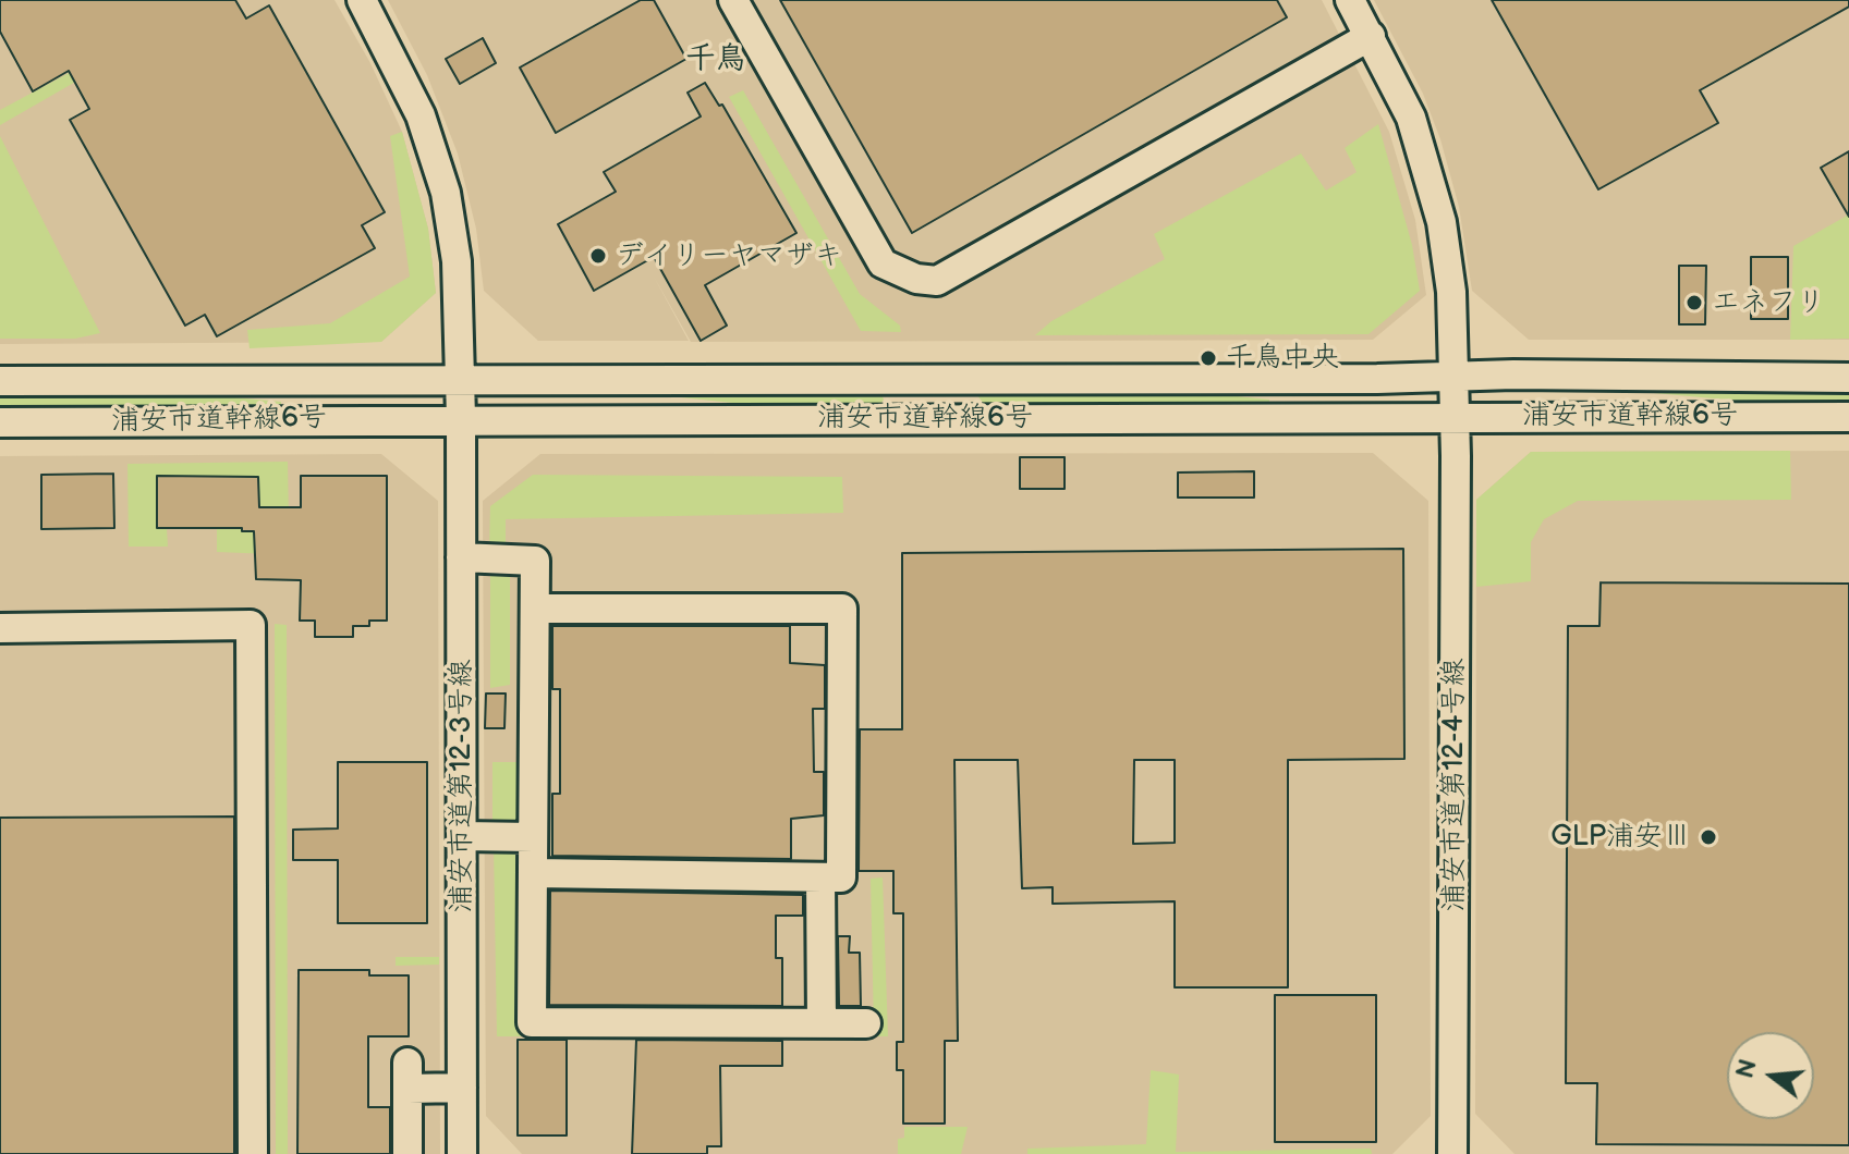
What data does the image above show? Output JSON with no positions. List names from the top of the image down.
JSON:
{
  "streets": {
    "street": ["浦安市道幹線6号", "浦安市道第12-4号線", "浦安市道第12-3号線"]
  },
  "crossings": [
    ["浦安市道幹線6号", "浦安市道第12-4号線"],
    ["浦安市道幹線6号", "浦安市道第12-3号線"]
  ],
  "districts": ["千鳥"],
  "places": [
    "デイリーヤマザキ",
    "エネフリ",
    "千鳥中央",
    "GLP浦安Ⅲ"
  ],
  "north": "left"
}
